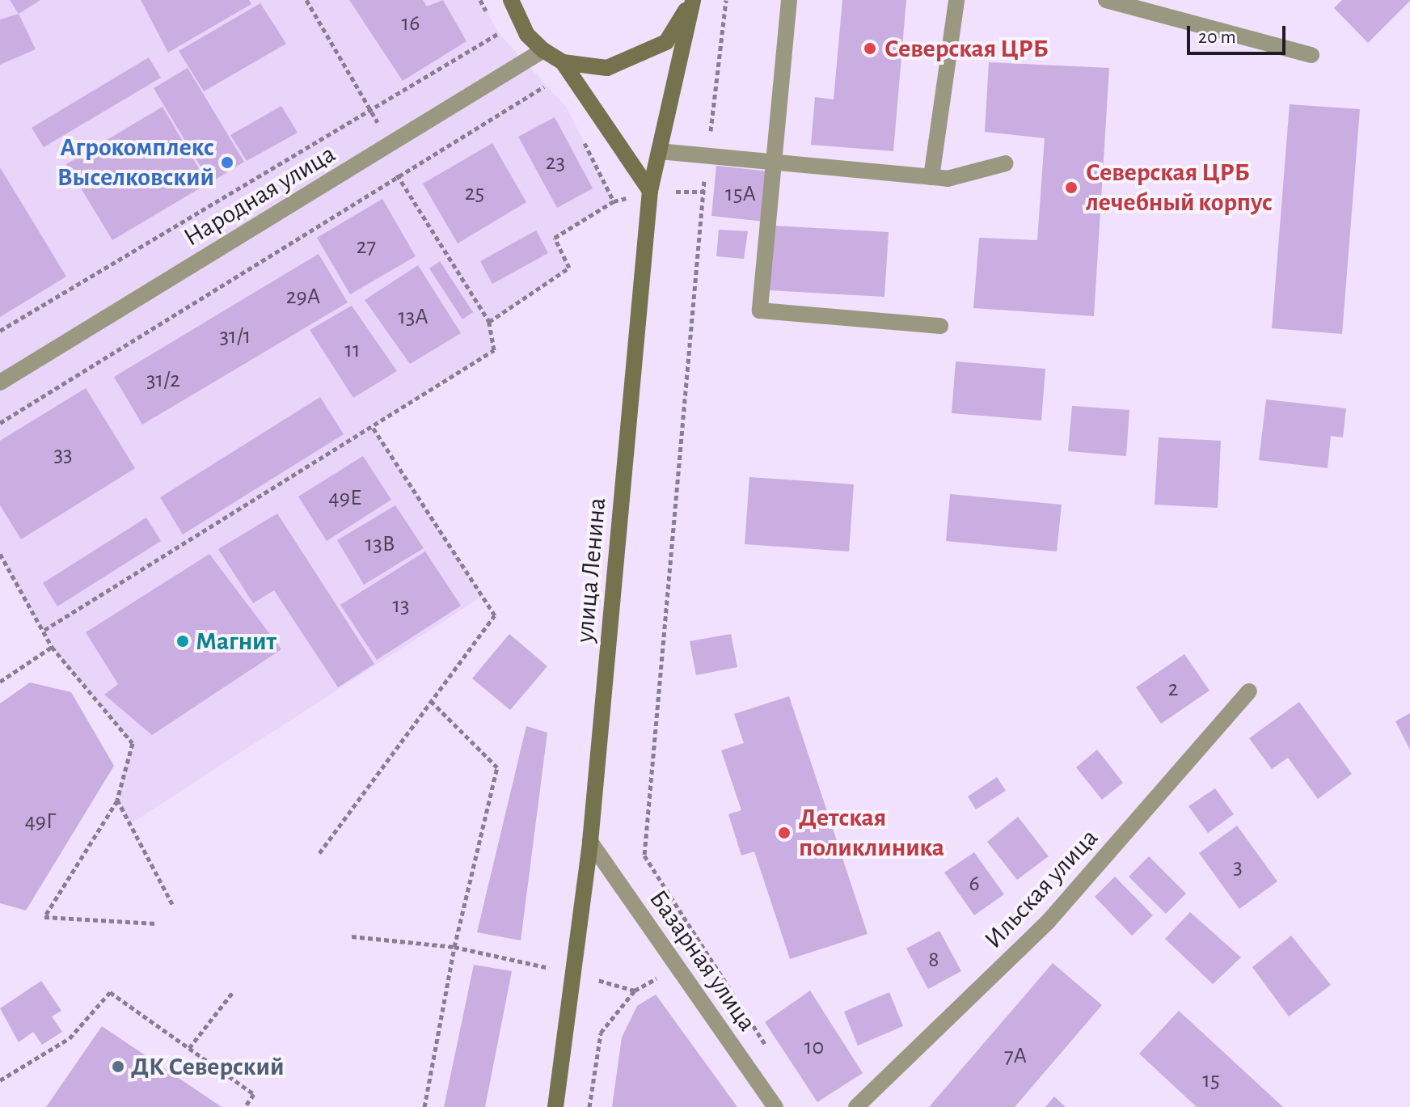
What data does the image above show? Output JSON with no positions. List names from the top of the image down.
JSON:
{
  "streets": {
    "street": [
      "Народная улица",
      "улица Ленина",
      "Ильская улица",
      "Базарная улица"
    ]
  },
  "crossings": [
    ["улица Ленина", "Базарная улица"]
  ],
  "places": [
    "Северская ЦРБ",
    "Агрокомплекс Выселковский",
    "Северская ЦРБ лечебный корпус",
    "Магнит",
    "Детская поликлиника",
    "ДК Северский"
  ],
  "house_numbers": [
    "16",
    "23",
    "25",
    "15А",
    "27",
    "29А",
    "13А",
    "31/1",
    "11",
    "31/2",
    "33",
    "49Е",
    "13В",
    "13",
    "2",
    "49Г",
    "3",
    "6",
    "8",
    "10",
    "7А",
    "15"
  ],
  "scale_bar": "20 m"
}
